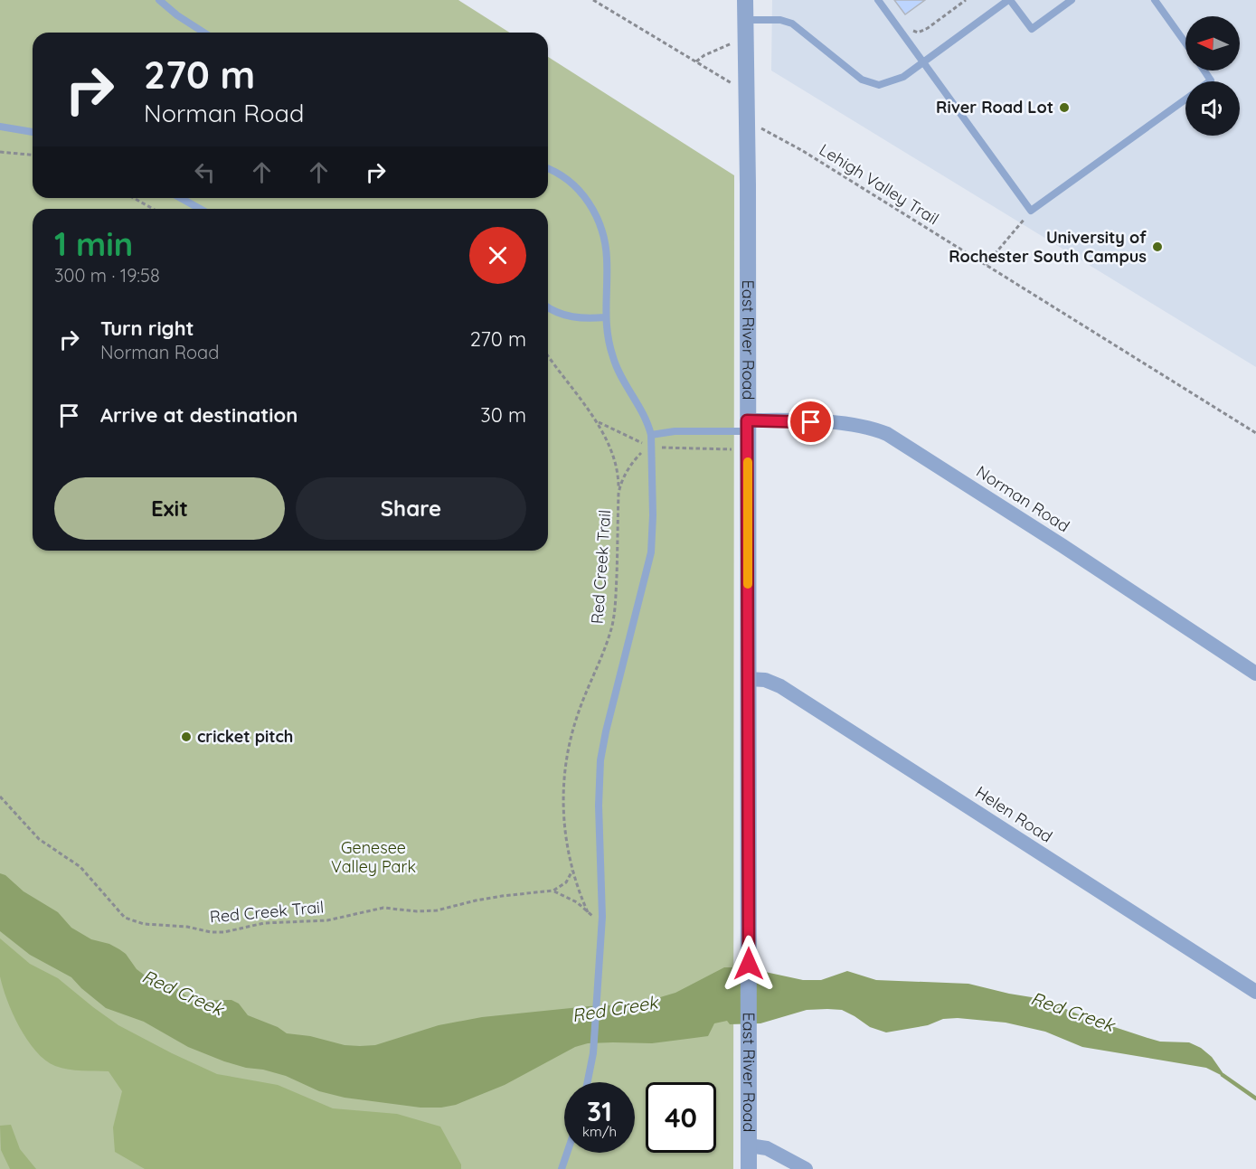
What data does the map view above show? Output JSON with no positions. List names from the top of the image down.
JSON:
{
  "streets": {
    "street": ["East River Road", "Norman Road", "Helen Road"],
    "path": ["Lehigh Valley Trail", "Red Creek Trail"]
  },
  "crossings": [
    ["Lehigh Valley Trail", "East River Road"],
    ["East River Road", "Norman Road"],
    ["East River Road", "Helen Road"]
  ],
  "water": ["Red Creek"],
  "parks": ["Genesee Valley Park"],
  "places": ["River Road Lot", "University of Rochester South Campus", "cricket pitch"],
  "north": "left",
  "page": {
    "turn": ["270 m", "Norman Road"],
    "heading": ["1 min", "300 m · 19:58"],
    "list": [
      {
        "name": "Turn right",
        "note": "Norman Road",
        "value": "270 m"
      },
      {
        "name": "Arrive at destination",
        "value": "30 m"
      }
    ],
    "buttons": ["Exit", "Share"],
    "speed": "31 km/h",
    "limit": "40"
  }
}
